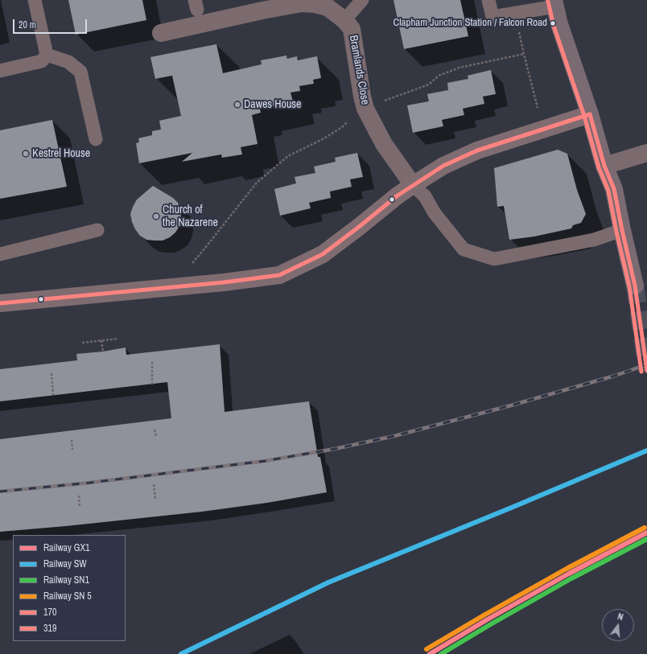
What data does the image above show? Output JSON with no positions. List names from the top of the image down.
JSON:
{
  "streets": {
    "street": ["Bramlands Close"]
  },
  "places": [
    "Clapham Junction Station / Falcon Road",
    "Dawes House",
    "Kestrel House",
    "Church of the Nazarene"
  ],
  "lines": [
    "transit line 319",
    "transit line 170",
    "rail line SW",
    "rail line GX1",
    "rail line SN1"
  ],
  "legend": [
    "Railway GX1",
    "Railway SW",
    "Railway SN1",
    "Railway SN 5",
    "170",
    "319"
  ],
  "scale_bar": "20 m",
  "north": "top"
}
